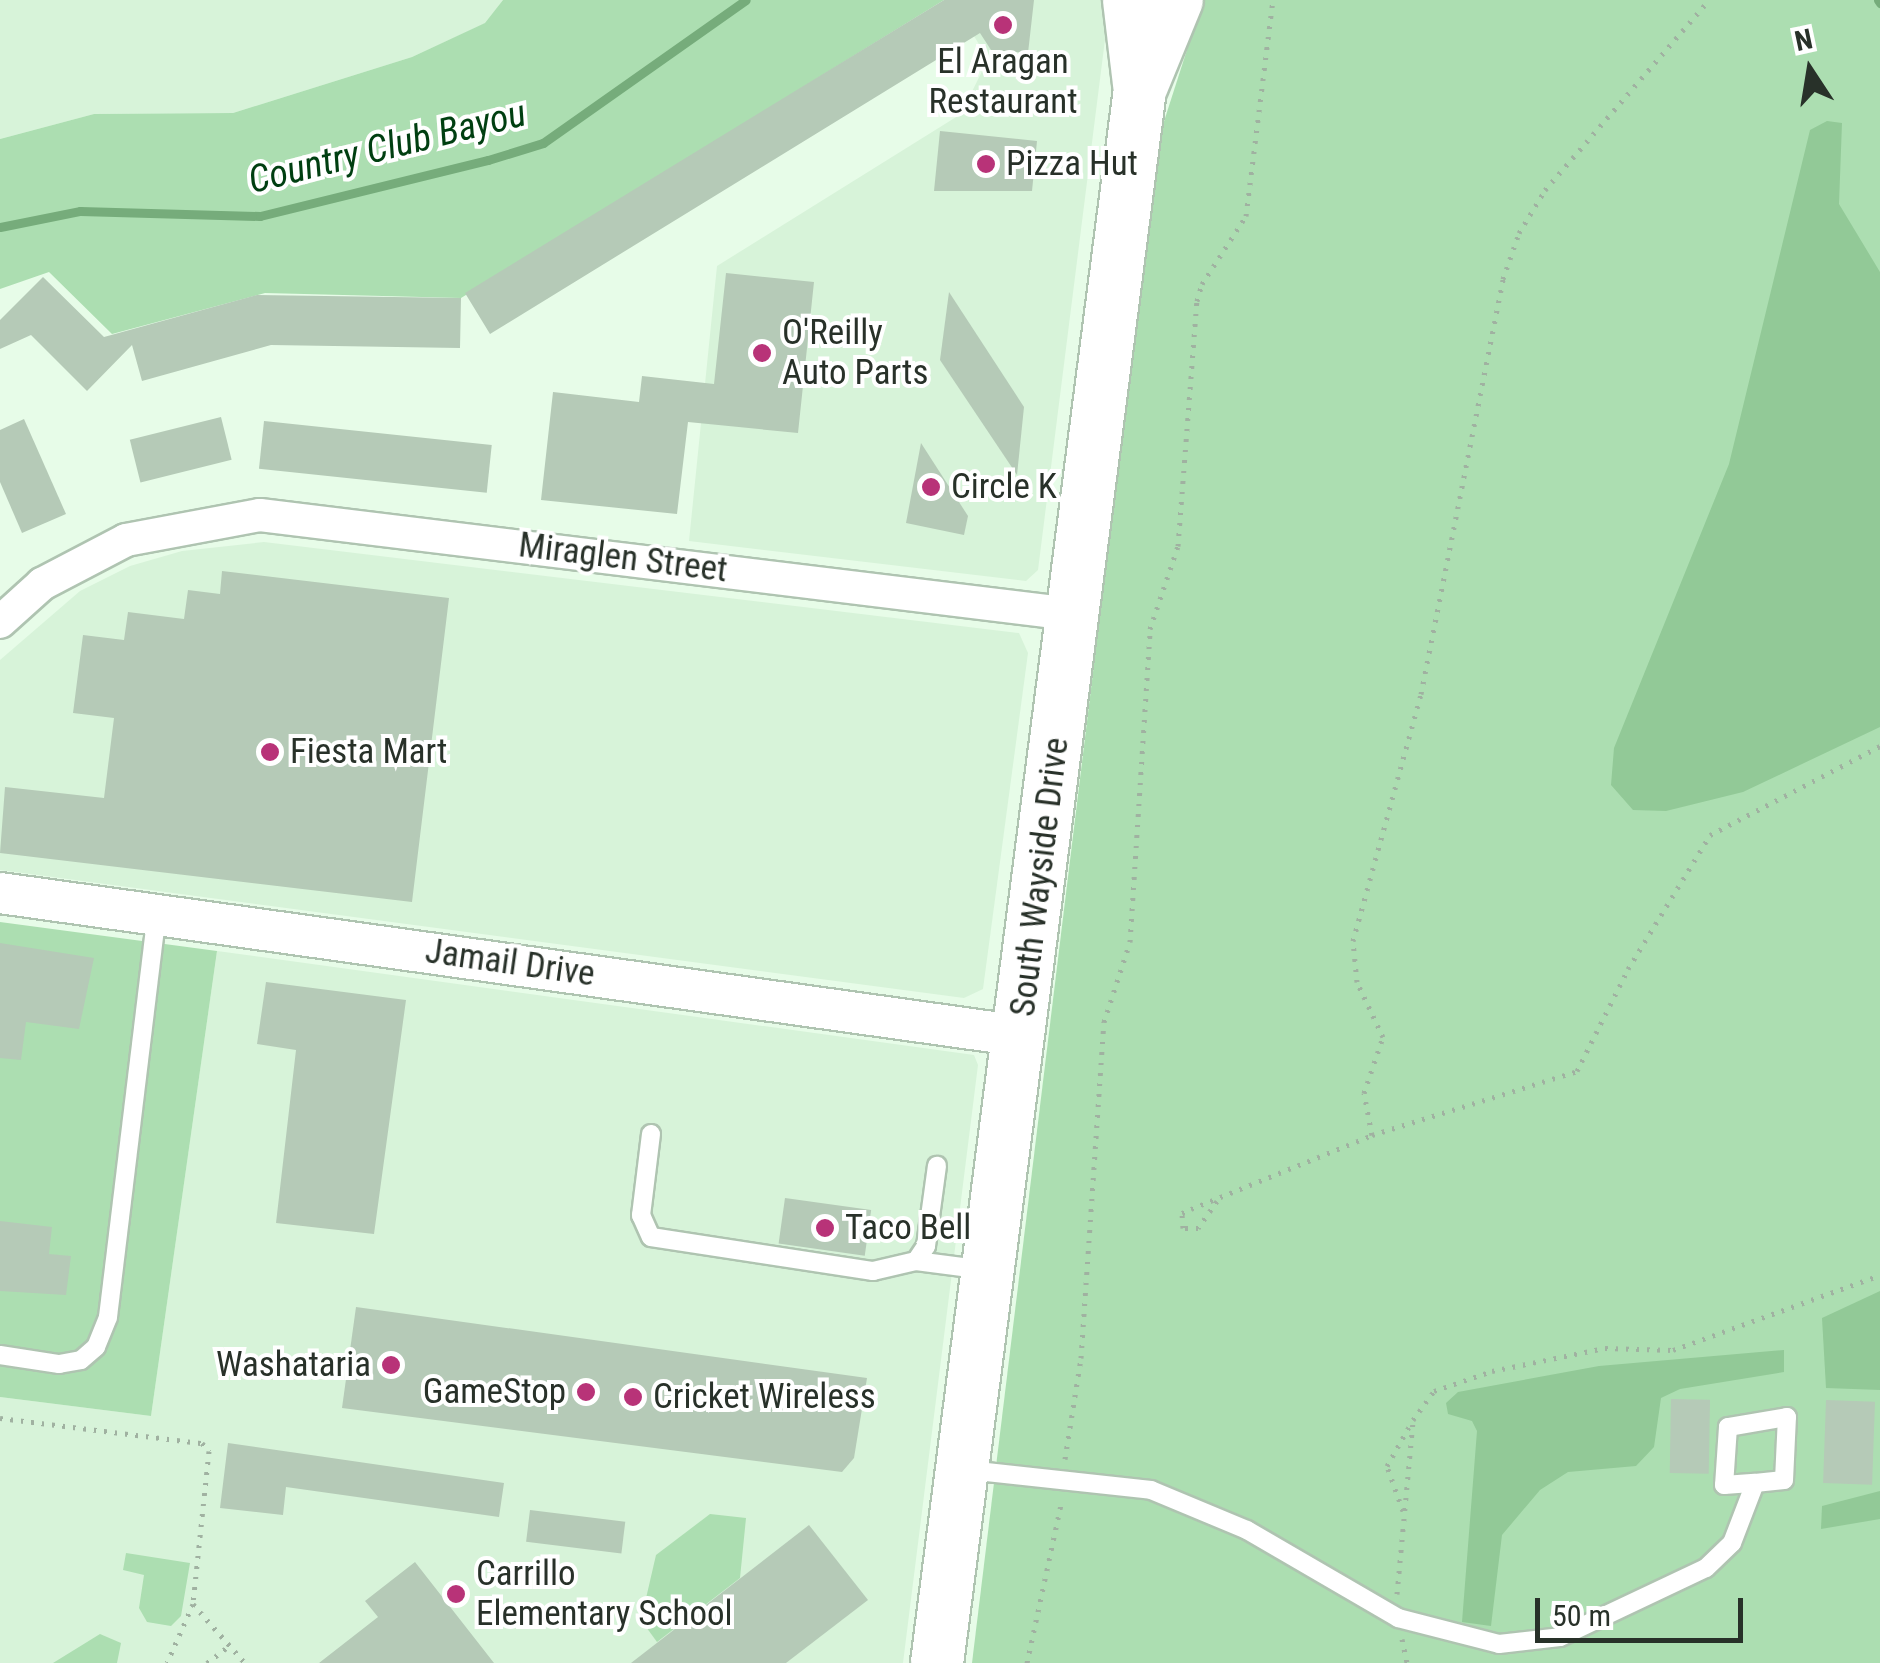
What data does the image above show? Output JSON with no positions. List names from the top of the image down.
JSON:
{
  "streets": {
    "main road": ["South Wayside Drive"],
    "street": ["Miraglen Street", "Jamail Drive"]
  },
  "crossings": [
    ["Miraglen Street", "South Wayside Drive"],
    ["South Wayside Drive", "Jamail Drive"]
  ],
  "water": ["Country Club Bayou"],
  "places": [
    "El Aragan Restaurant",
    "Pizza Hut",
    "O'Reilly Auto Parts",
    "Circle K",
    "Fiesta Mart",
    "Taco Bell",
    "Washataria",
    "GameStop",
    "Cricket Wireless",
    "Carrillo Elementary School"
  ],
  "scale_bar": "50 m",
  "north": "top"
}
